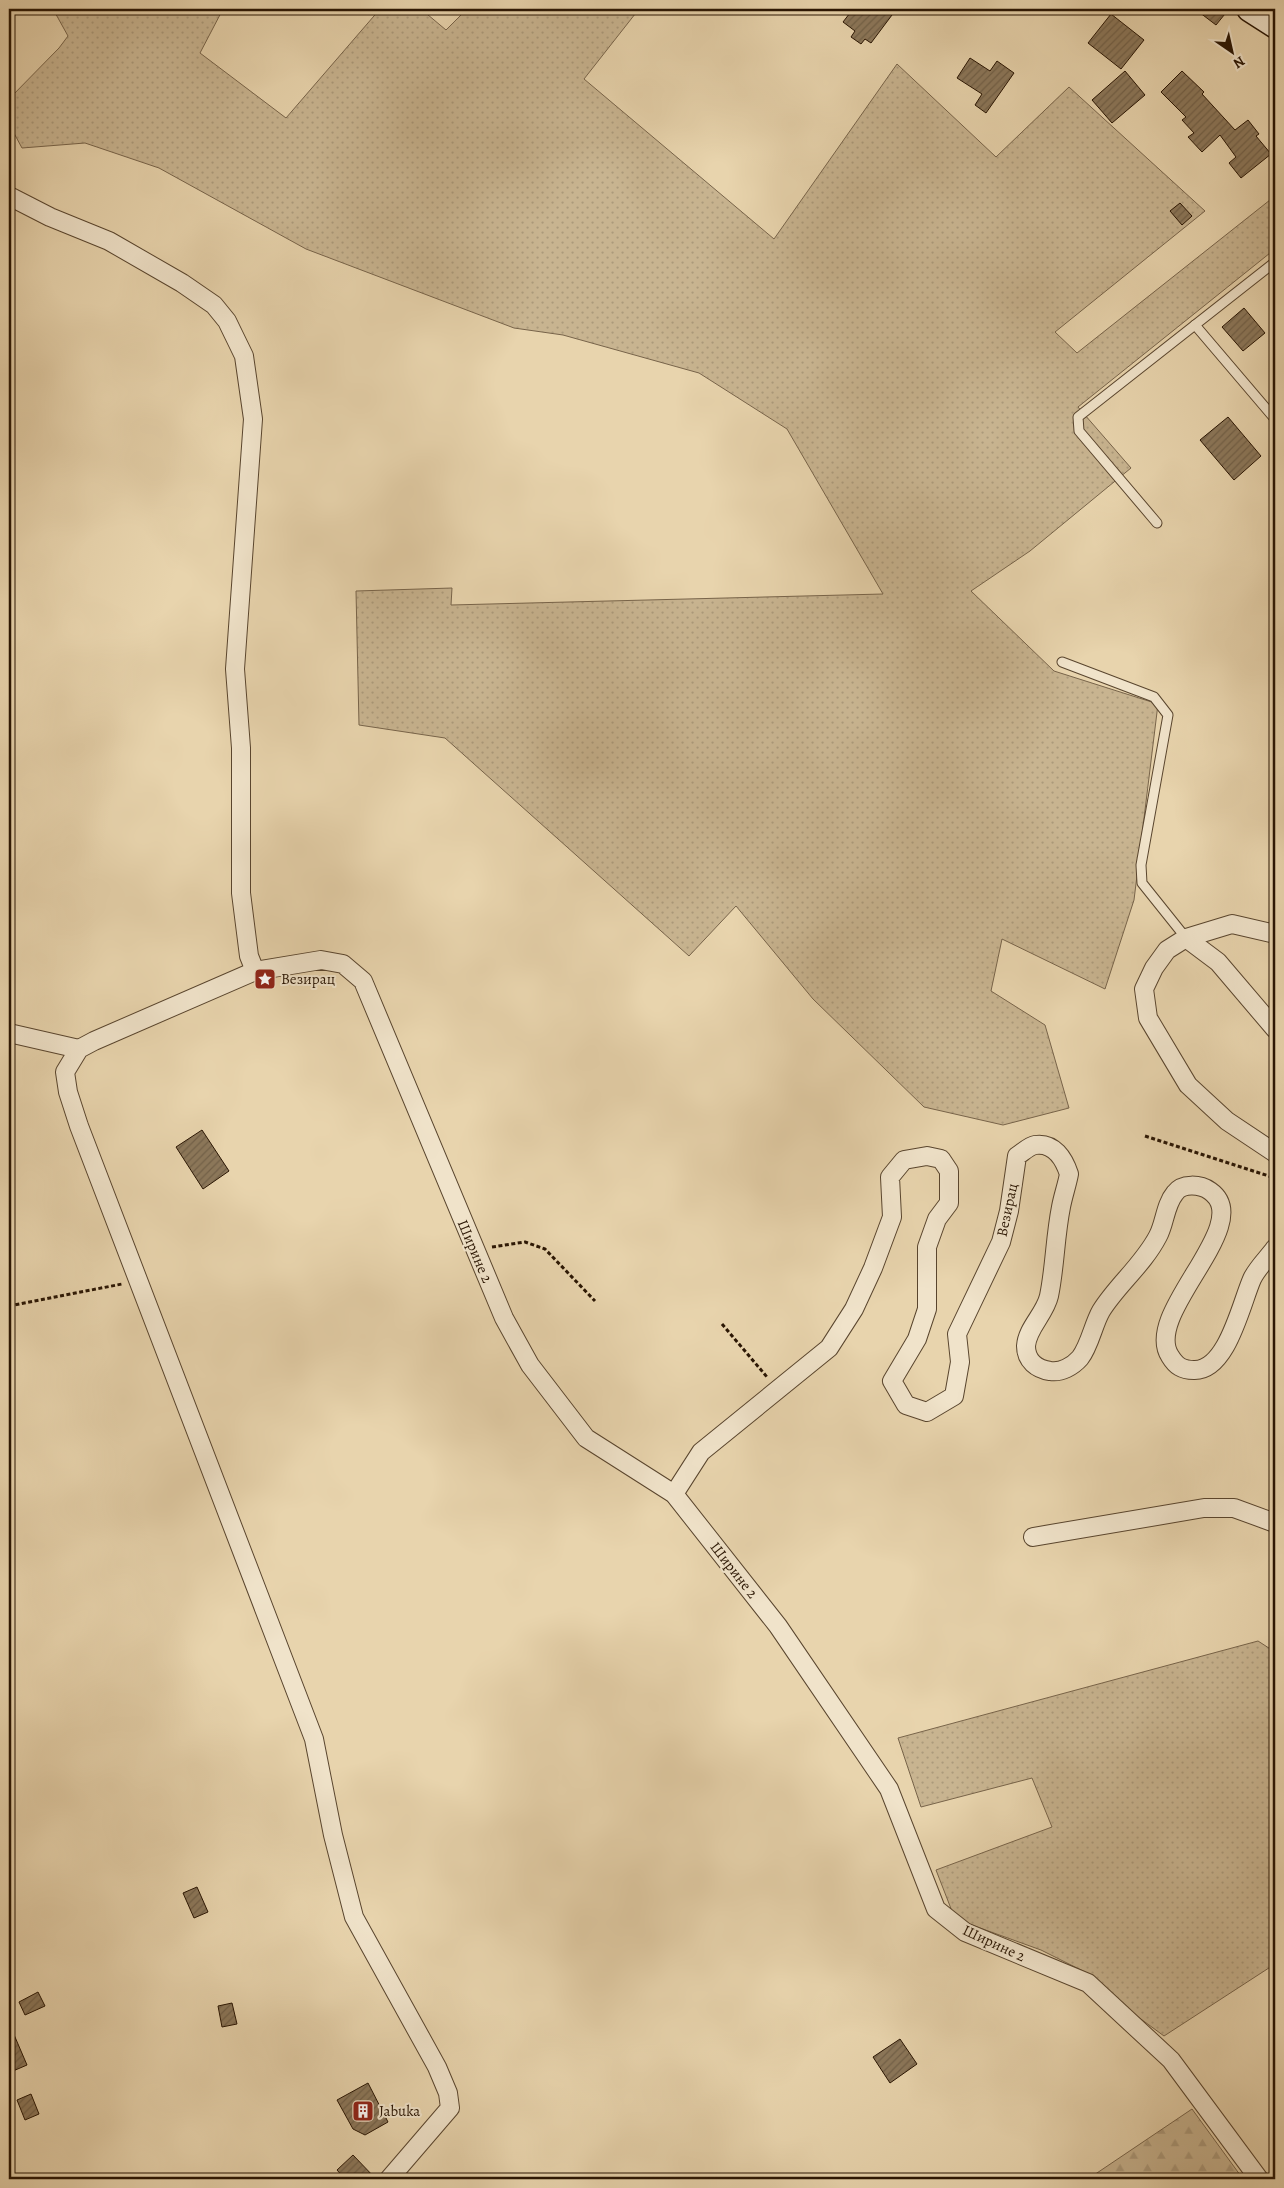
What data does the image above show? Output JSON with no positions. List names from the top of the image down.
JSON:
{
  "streets": {
    "street": ["Везирац", "Ширине 2"]
  },
  "crossings": [
    ["Везирац", "Ширине 2"]
  ],
  "places": {
    "place": ["Везирац"],
    "building": ["Jabuka"]
  },
  "north": "bottom right"
}
